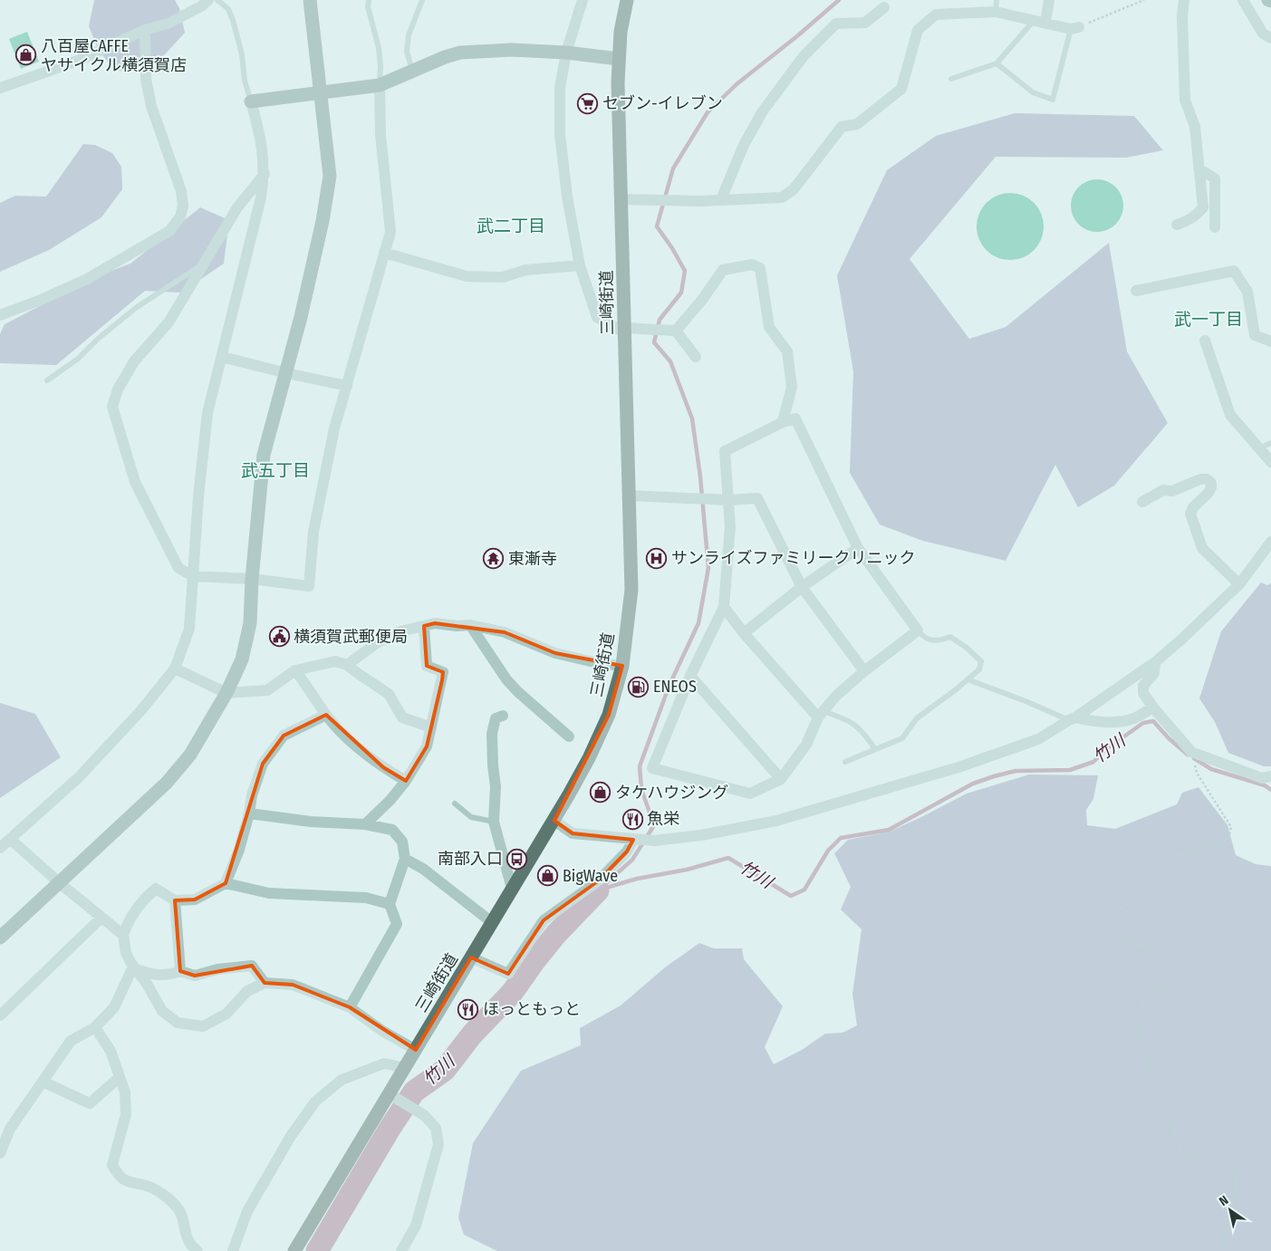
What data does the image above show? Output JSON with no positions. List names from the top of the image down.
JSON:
{
  "streets": {
    "main road": ["三崎街道"]
  },
  "districts": ["武二丁目", "武一丁目", "武五丁目"],
  "water": ["竹川"],
  "places": {
    "shop": ["八百屋CAFFE ヤサイクル横須賀店", "タケハウジング", "BigWave"],
    "supermarket": ["セブン-イレブン"],
    "hospital": ["サンライズファミリークリニック"],
    "temple": ["東漸寺"],
    "public building": ["横須賀武郵便局"],
    "fuel station": ["ENEOS"],
    "restaurant": ["魚栄", "ほっともっと"],
    "bus stop": ["南部入口"]
  },
  "north": "top left"
}
